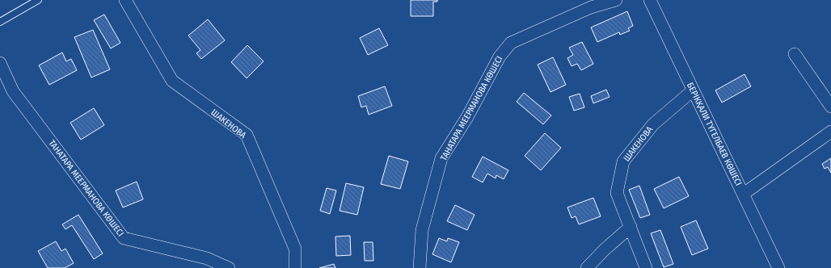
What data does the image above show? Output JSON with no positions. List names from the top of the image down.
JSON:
{
  "streets": {
    "street": ["ТАНАТАРА МЕЕРМАНОВА КӨШЕСІ", "ШАКЕНОВА", "БЕРІКҚАЛИ ТҮГЕЛБАЕВ КӨШЕСІ"]
  },
  "crossings": [
    ["ШАКЕНОВА", "БЕРІКҚАЛИ ТҮГЕЛБАЕВ КӨШЕСІ"]
  ]
}
